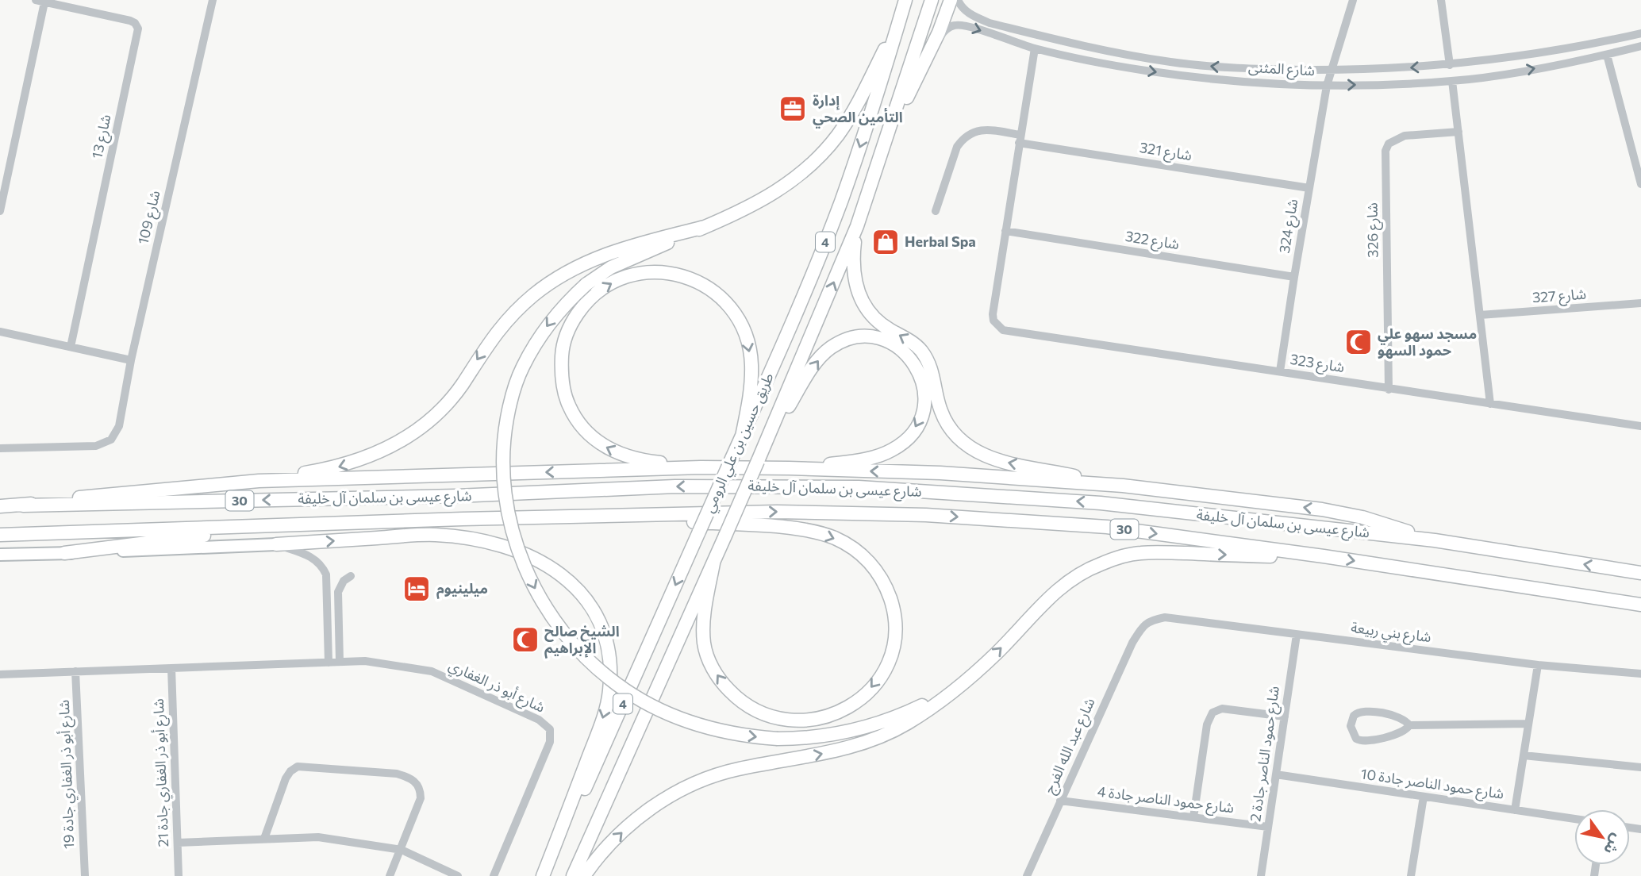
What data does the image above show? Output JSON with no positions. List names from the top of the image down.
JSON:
{
  "streets": {
    "highway": [
      "4",
      "طريق حسين بن علي الرومي",
      "شارع عيسى بن سلمان آل خليفة",
      "30"
    ],
    "street": [
      "شارع المثنى",
      "شارع 13",
      "شارع 321",
      "شارع 109",
      "شارع 324",
      "شارع 326",
      "شارع 322",
      "شارع 327",
      "شارع 323",
      "شارع بني ربيعة",
      "شارع أبو ذر الغفاري",
      "شارع عبد الله الفرج",
      "شارع حمود الناصر جادة 2",
      "شارع أبو ذر الغفاري جادة 21",
      "شارع أبو ذر الغفاري جادة 19",
      "شارع حمود الناصر جادة 10",
      "شارع حمود الناصر جادة 4"
    ]
  },
  "crossings": [
    ["شارع المثنى", "شارع 324"],
    ["شارع 321", "شارع 324"],
    ["شارع 324", "شارع 322"],
    ["شارع 324", "شارع 323"],
    ["شارع 326", "شارع 323"],
    ["شارع 322", "شارع 323"],
    ["شارع عيسى بن سلمان آل خليفة", "30"],
    ["شارع بني ربيعة", "شارع عبد الله الفرج"],
    ["شارع بني ربيعة", "شارع حمود الناصر جادة 2"],
    ["شارع أبو ذر الغفاري", "شارع أبو ذر الغفاري جادة 21"],
    ["شارع أبو ذر الغفاري", "شارع أبو ذر الغفاري جادة 19"],
    ["شارع عبد الله الفرج", "شارع حمود الناصر جادة 4"],
    ["شارع حمود الناصر جادة 2", "شارع حمود الناصر جادة 10"],
    ["شارع حمود الناصر جادة 2", "شارع حمود الناصر جادة 4"]
  ],
  "places": {
    "office": ["إدارة التأمين الصحي"],
    "shop": ["Herbal Spa"],
    "mosque": ["مسجد سهو علي حمود السهو", "الشيخ صالح الإبراهيم"],
    "hotel": ["ميلينيوم"]
  },
  "north": "bottom right"
}
